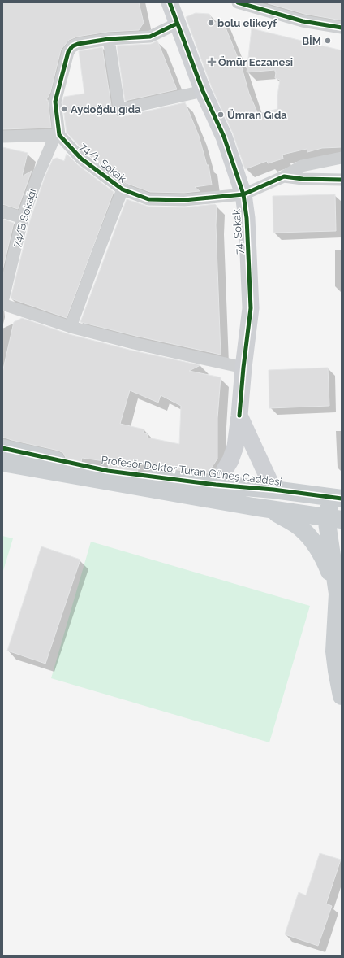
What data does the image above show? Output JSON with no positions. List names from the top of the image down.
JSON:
{
  "streets": {
    "main road": ["74. Sokak", "Profesör Doktor Turan Güneş Caddesi"],
    "street": ["74/1. Sokak", "74/B Sokağı"]
  },
  "crossings": [
    ["74/1. Sokak", "74/B Sokağı"],
    ["74/1. Sokak", "74. Sokak"],
    ["74. Sokak", "Profesör Doktor Turan Güneş Caddesi"]
  ],
  "places": {
    "other": [
      "bolu elikeyf",
      "BİM",
      "Aydoğdu gıda",
      "Ümran Gıda"
    ],
    "health": ["Ömür Eczanesi"]
  }
}
